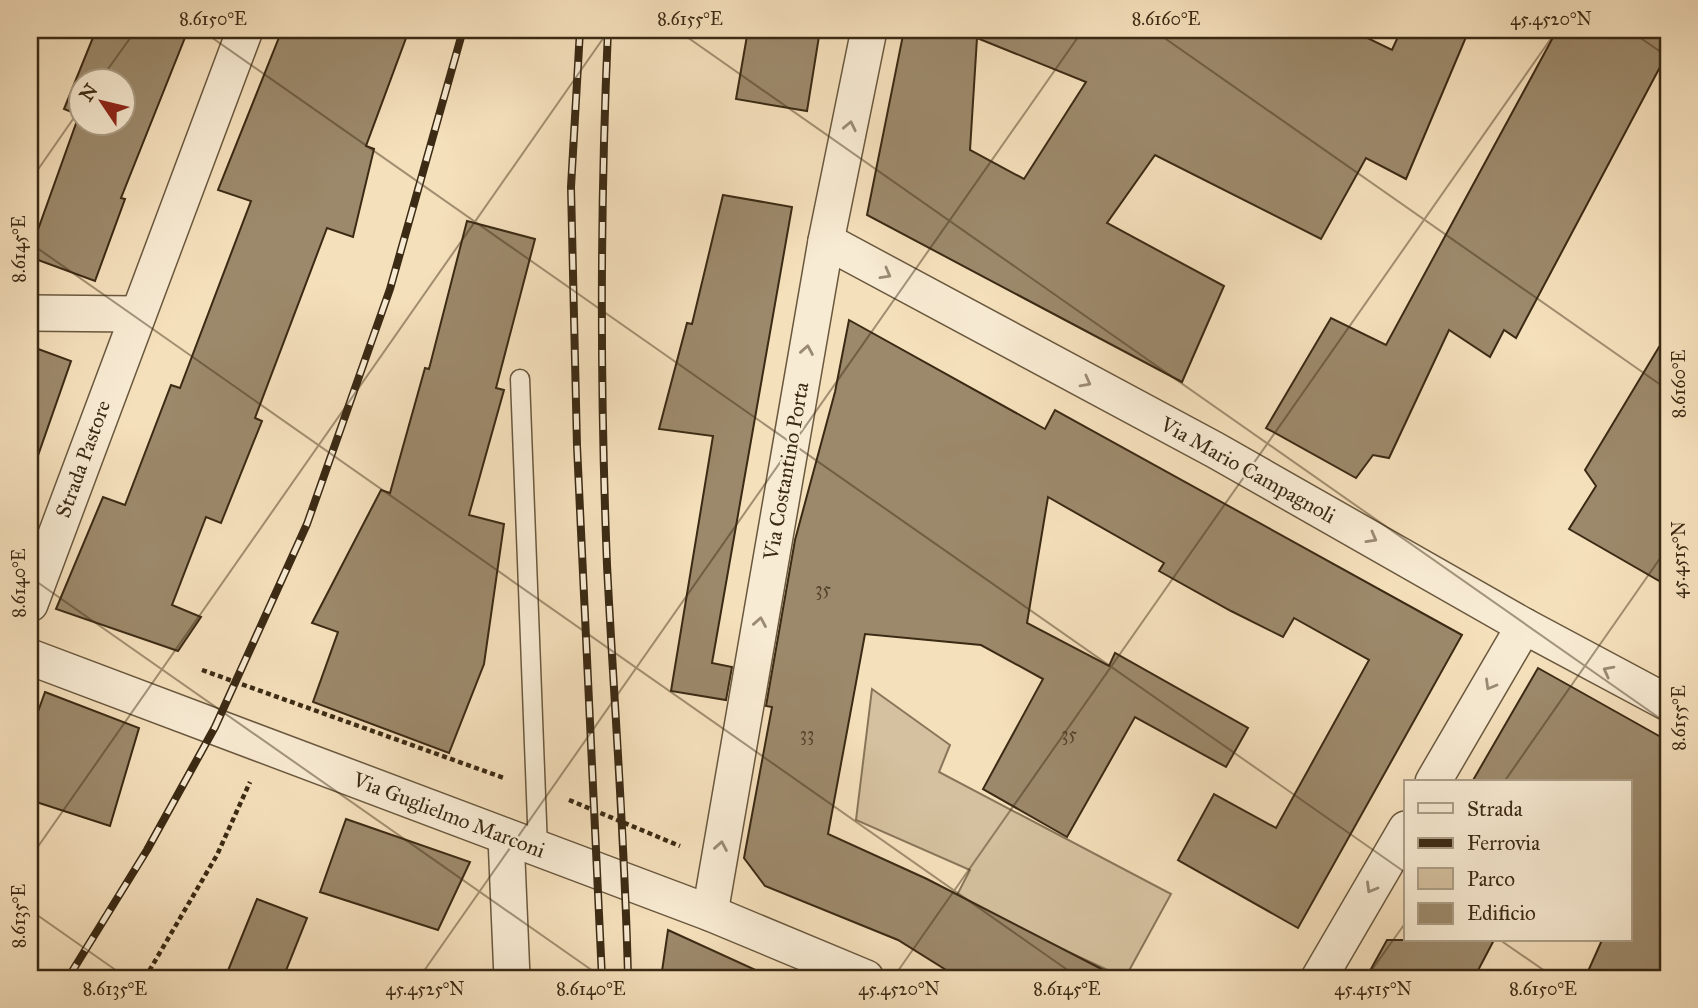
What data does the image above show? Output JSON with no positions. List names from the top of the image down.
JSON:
{
  "streets": {
    "street": [
      "Strada Pastore",
      "Via Mario Campagnoli",
      "Via Costantino Porta",
      "Via Guglielmo Marconi"
    ]
  },
  "crossings": [
    ["Via Mario Campagnoli", "Via Costantino Porta"],
    ["Via Costantino Porta", "Via Guglielmo Marconi"]
  ],
  "one_way": ["Via Costantino Porta"],
  "house_numbers": ["35", "33", "35"],
  "legend": [
    "Strada",
    "Ferrovia",
    "Parco",
    "Edificio"
  ],
  "north": "top left",
  "coordinates": [
    "8.6150°E",
    "8.6155°E",
    "8.6160°E",
    "45.4520°N",
    "8.6145°E",
    "45.4515°N",
    "8.6140°E",
    "8.6135°E",
    "45.4525°N"
  ]
}
